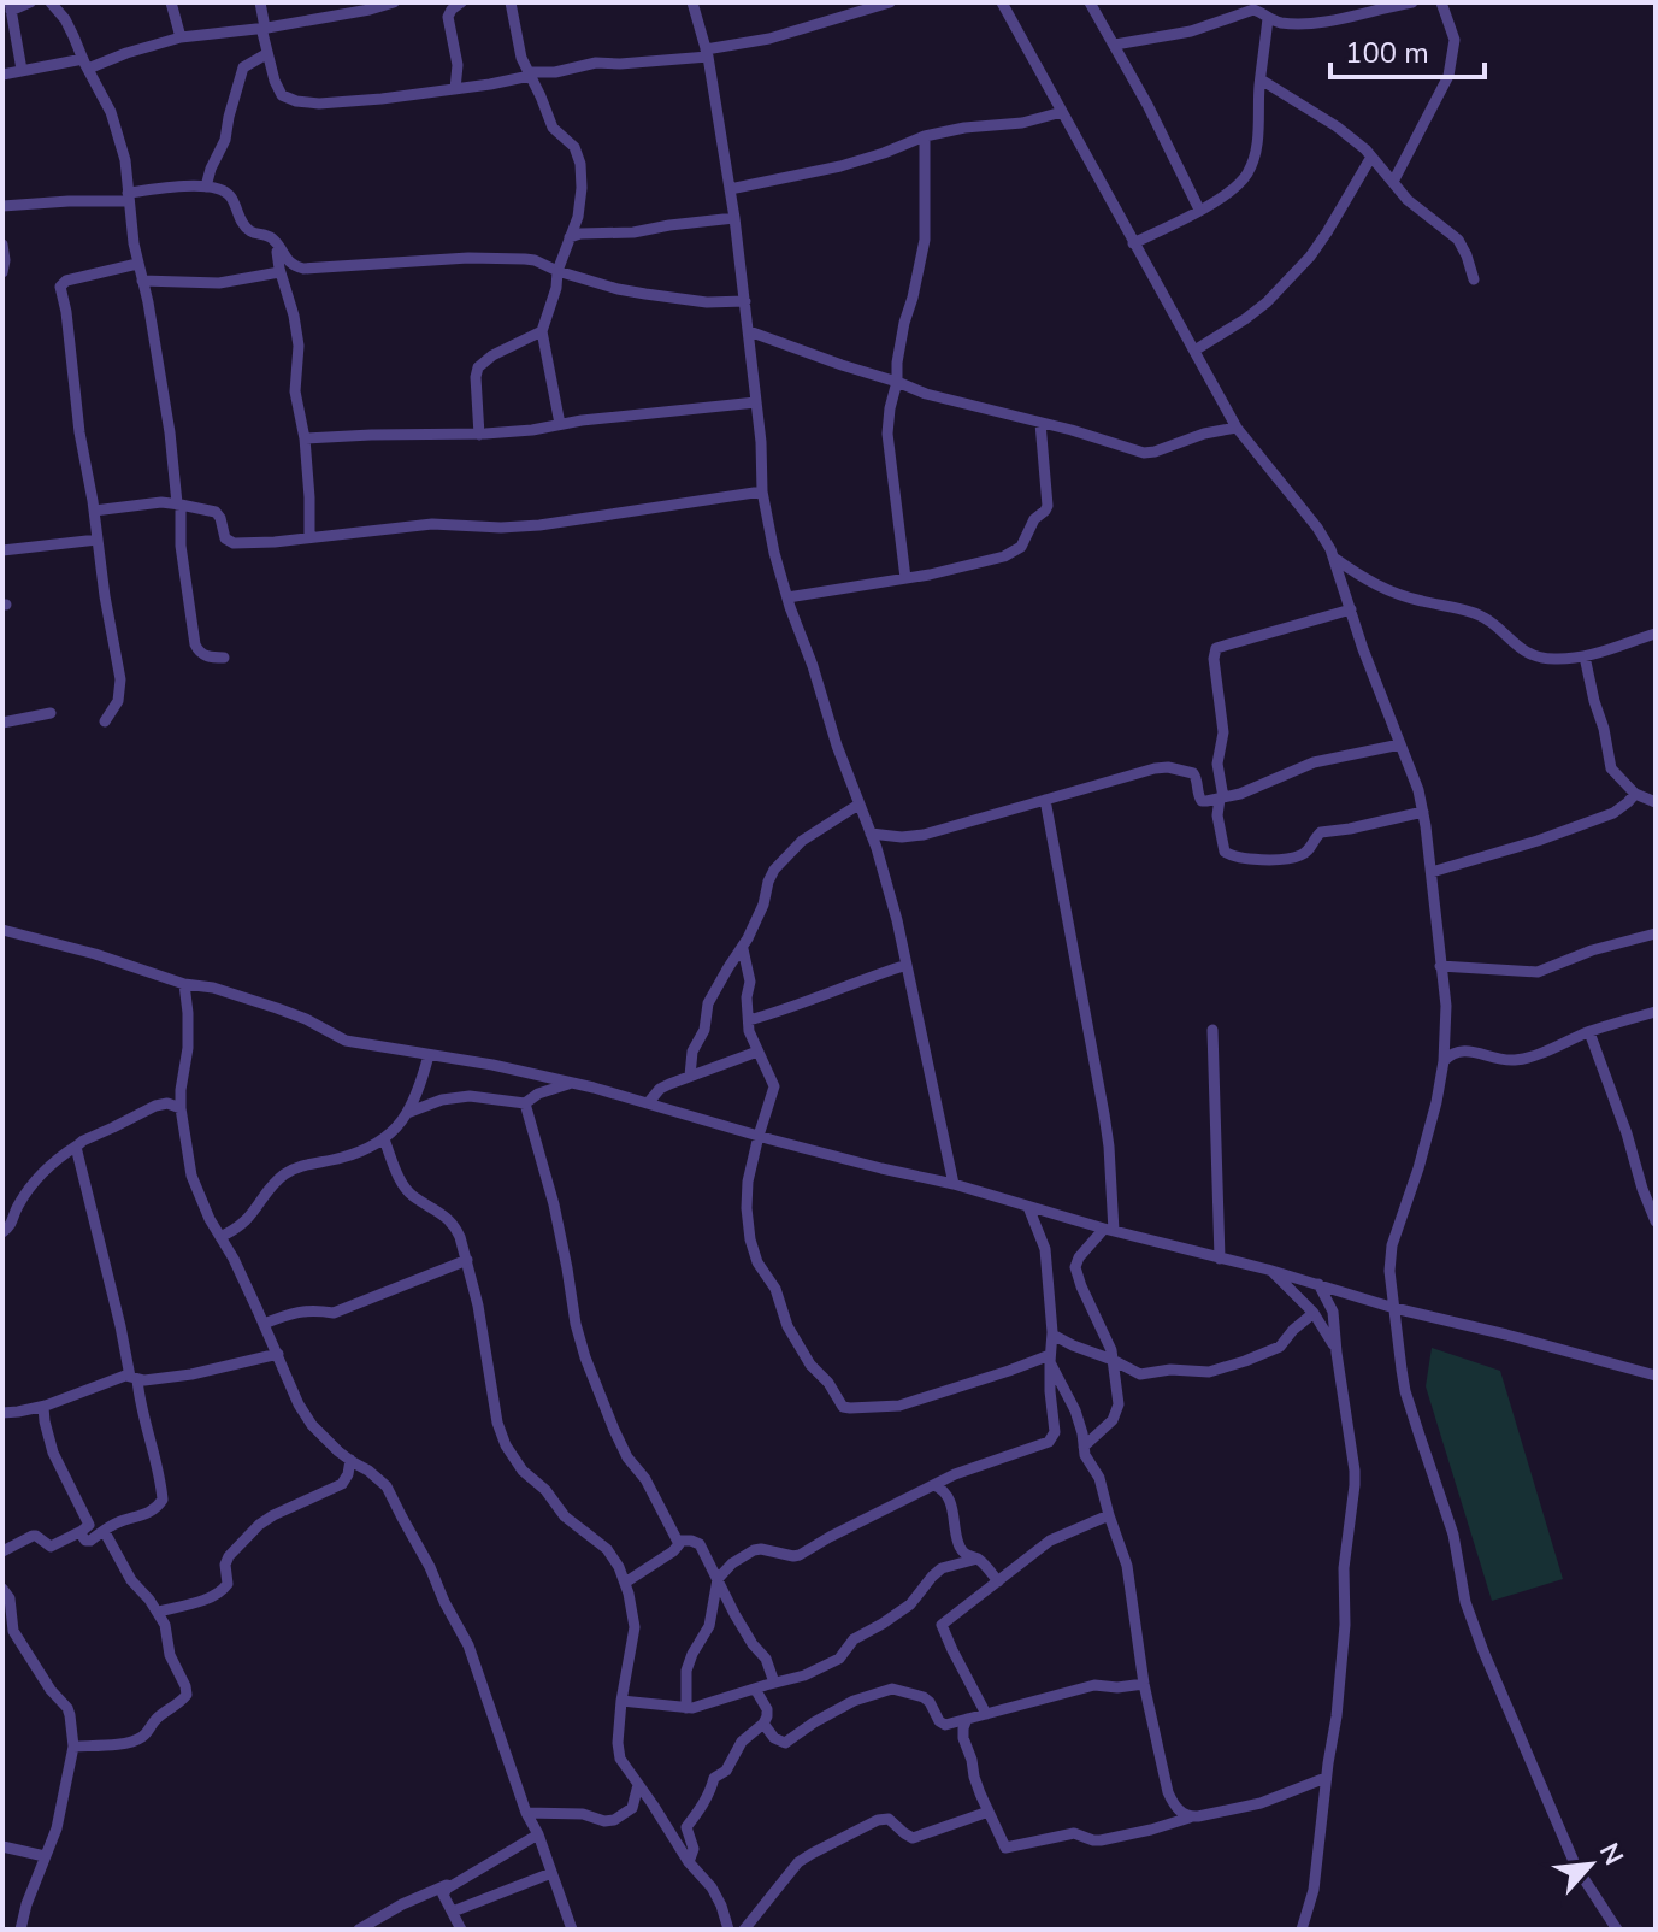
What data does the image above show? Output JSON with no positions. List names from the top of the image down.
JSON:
{
  "scale_bar": "100 m",
  "north": "top right"
}
